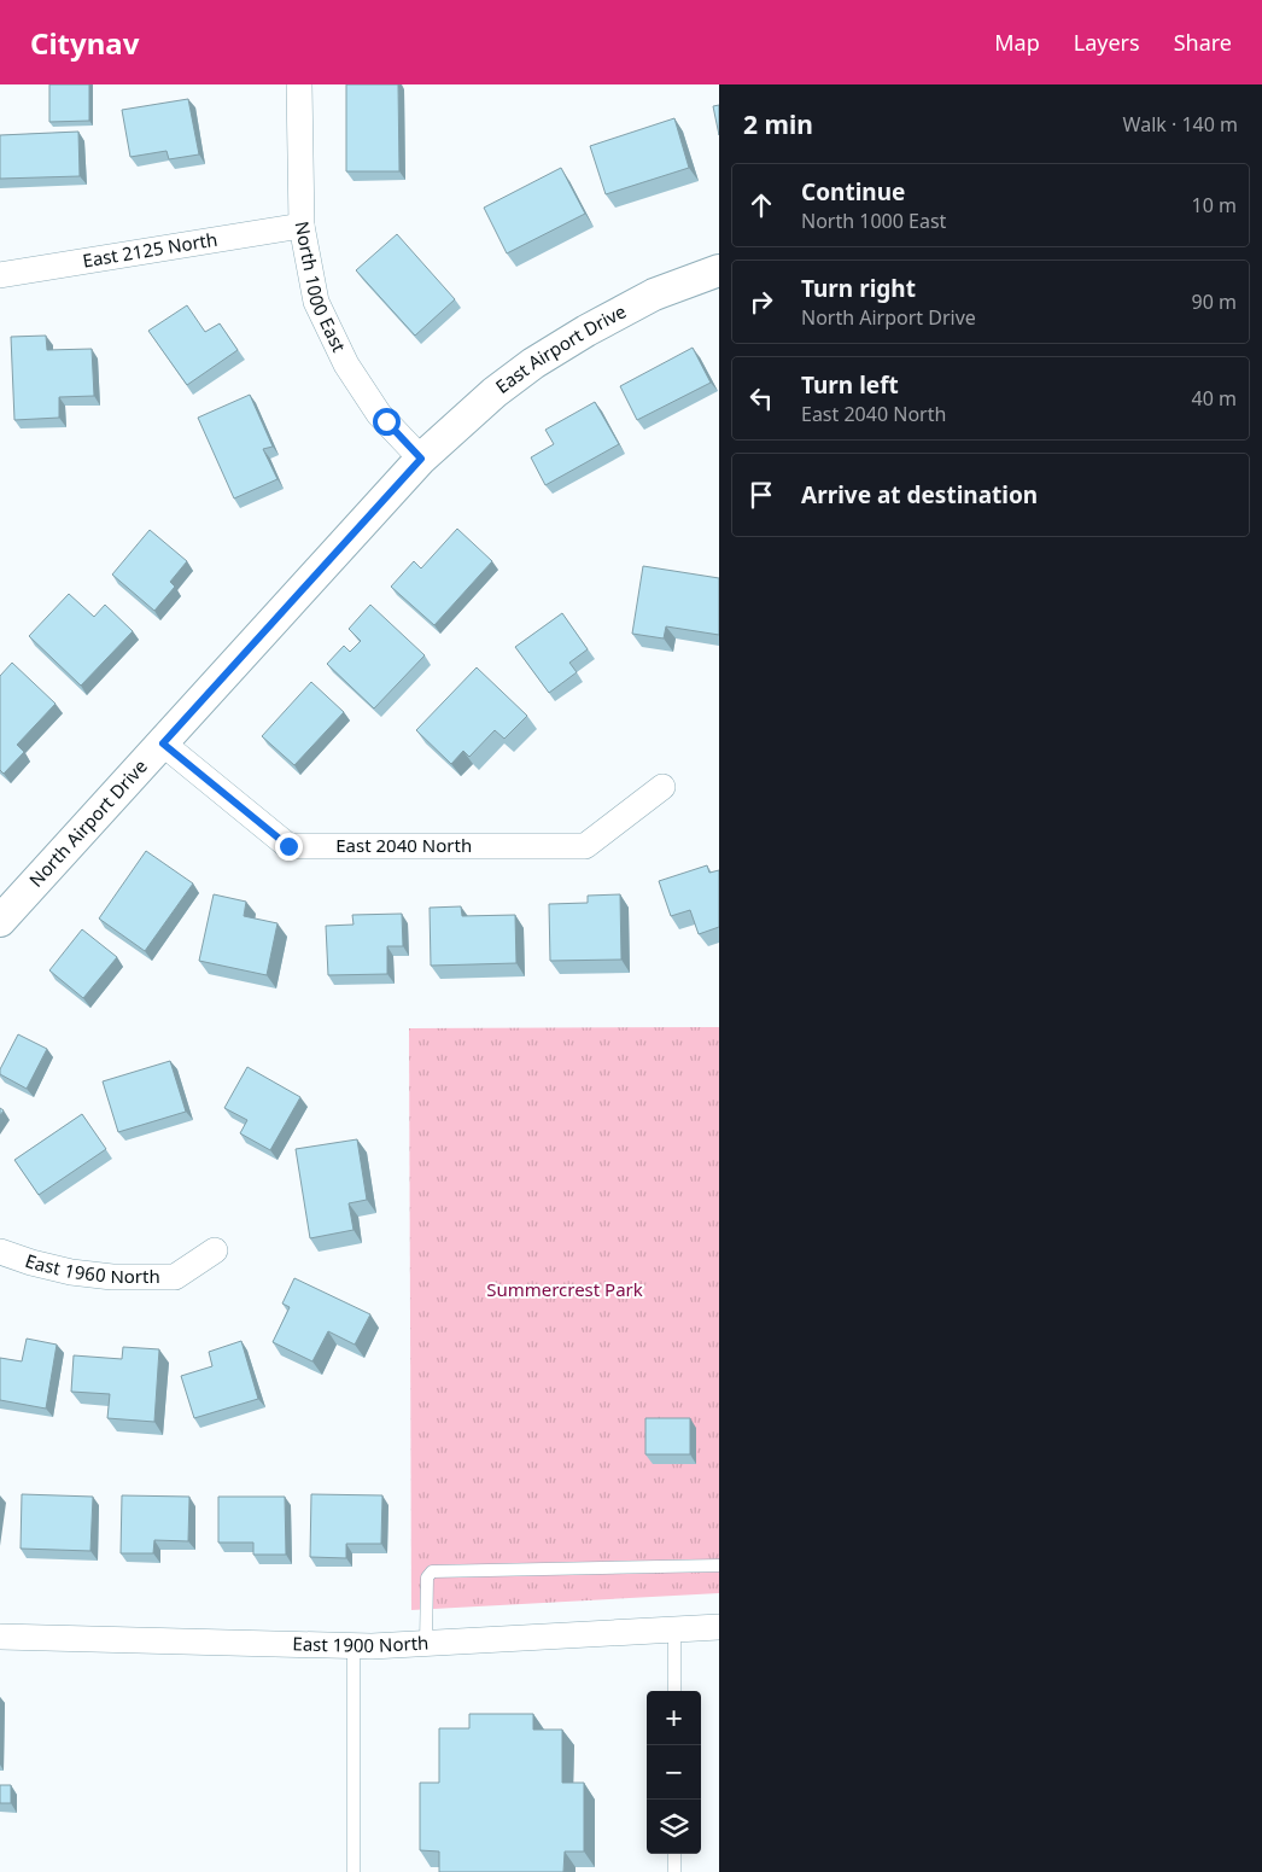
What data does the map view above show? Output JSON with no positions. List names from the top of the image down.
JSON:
{
  "streets": {
    "street": [
      "East 2125 North",
      "North 1000 East",
      "East Airport Drive",
      "North Airport Drive",
      "East 2040 North",
      "East 1960 North",
      "East 1900 North"
    ]
  },
  "crossings": [
    ["East 2125 North", "North 1000 East"],
    ["North 1000 East", "East Airport Drive"],
    ["North 1000 East", "North Airport Drive"],
    ["East Airport Drive", "North Airport Drive"],
    ["North Airport Drive", "East 2040 North"]
  ],
  "parks": ["Summercrest Park"],
  "page": {
    "header": "Citynav",
    "nav": ["Map", "Layers", "Share"],
    "heading": ["2 min", "Walk · 140 m"],
    "list": [
      ["Continue", "North 1000 East", "10 m"],
      ["Turn right", "North Airport Drive", "90 m"],
      ["Turn left", "East 2040 North", "40 m"],
      "Arrive at destination"
    ],
    "map_buttons": ["+", "−"]
  }
}
